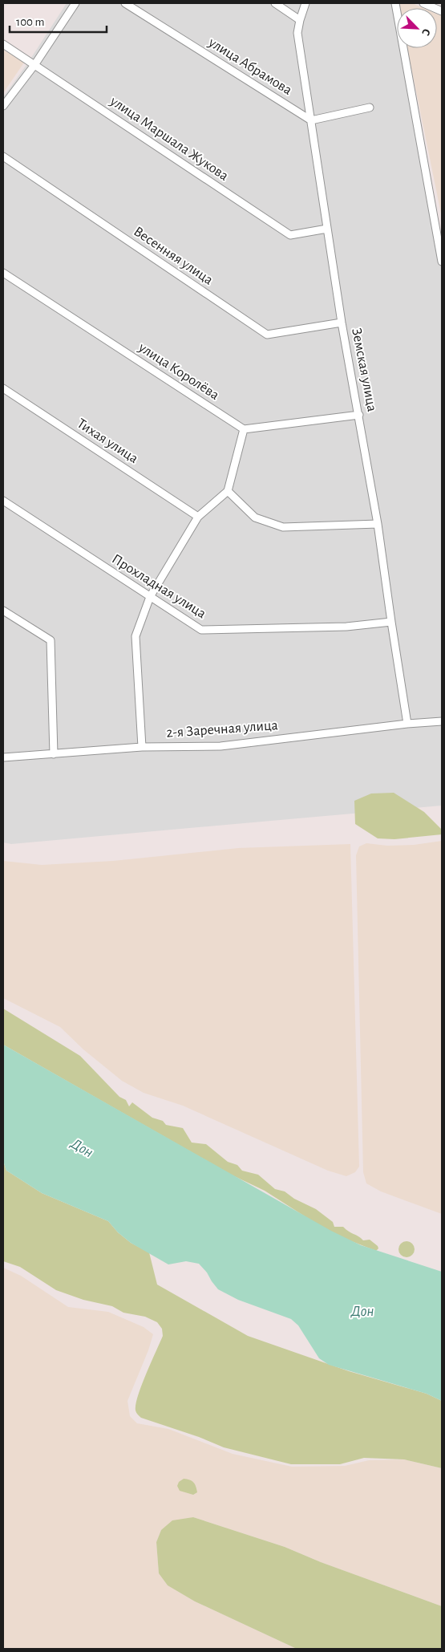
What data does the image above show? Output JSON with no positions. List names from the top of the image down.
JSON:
{
  "streets": {
    "street": [
      "улица Абрамова",
      "улица Маршала Жукова",
      "Весенняя улица",
      "Земская улица",
      "улица Королёва",
      "Тихая улица",
      "Прохладная улица",
      "2-я Заречная улица"
    ]
  },
  "crossings": [
    ["улица Абрамова", "Земская улица"],
    ["улица Маршала Жукова", "Земская улица"],
    ["Весенняя улица", "Земская улица"],
    ["Земская улица", "Прохладная улица"],
    ["Земская улица", "2-я Заречная улица"]
  ],
  "water": ["Дон"],
  "scale_bar": "100 m",
  "north": "bottom right"
}
